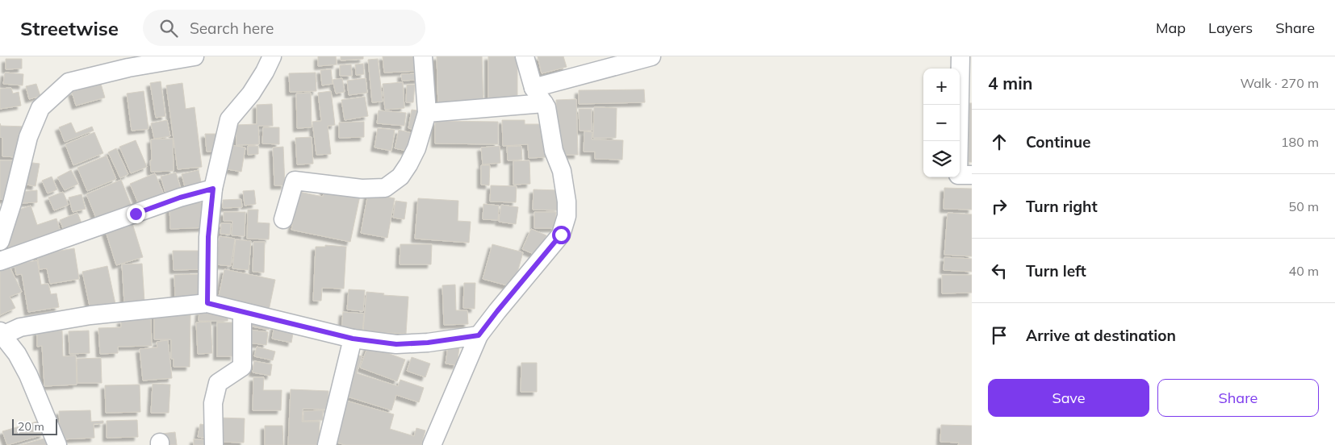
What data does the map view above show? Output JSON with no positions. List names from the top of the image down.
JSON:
{
  "scale_bar": "20 m",
  "page": {
    "header": "Streetwise",
    "search": "Search here",
    "nav": ["Map", "Layers", "Share"],
    "heading": ["4 min", "Walk · 270 m"],
    "map_buttons": ["+", "−"],
    "list": [
      ["Continue", "180 m"],
      ["Turn right", "50 m"],
      ["Turn left", "40 m"],
      "Arrive at destination"
    ],
    "buttons": ["Save", "Share"],
    "scale": "20 m"
  }
}
